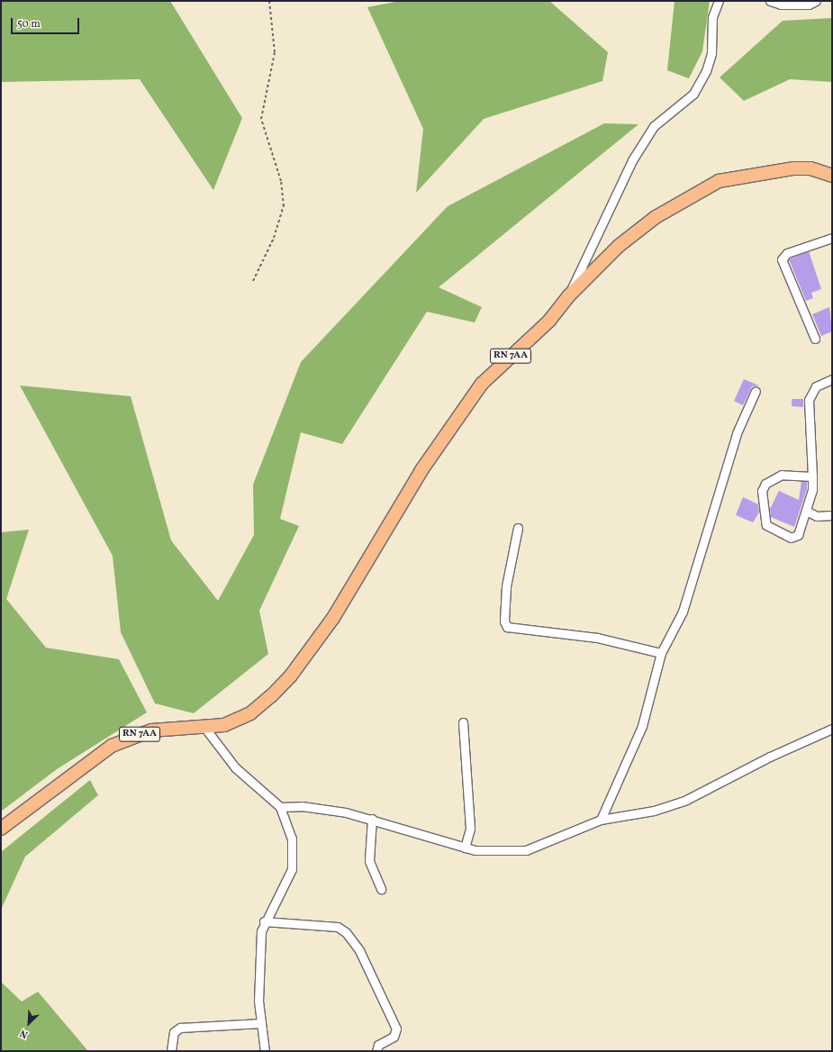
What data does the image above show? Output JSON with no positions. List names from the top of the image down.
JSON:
{
  "streets": {
    "main road": ["RN 7AA"]
  },
  "scale_bar": "50 m",
  "north": "bottom left"
}
